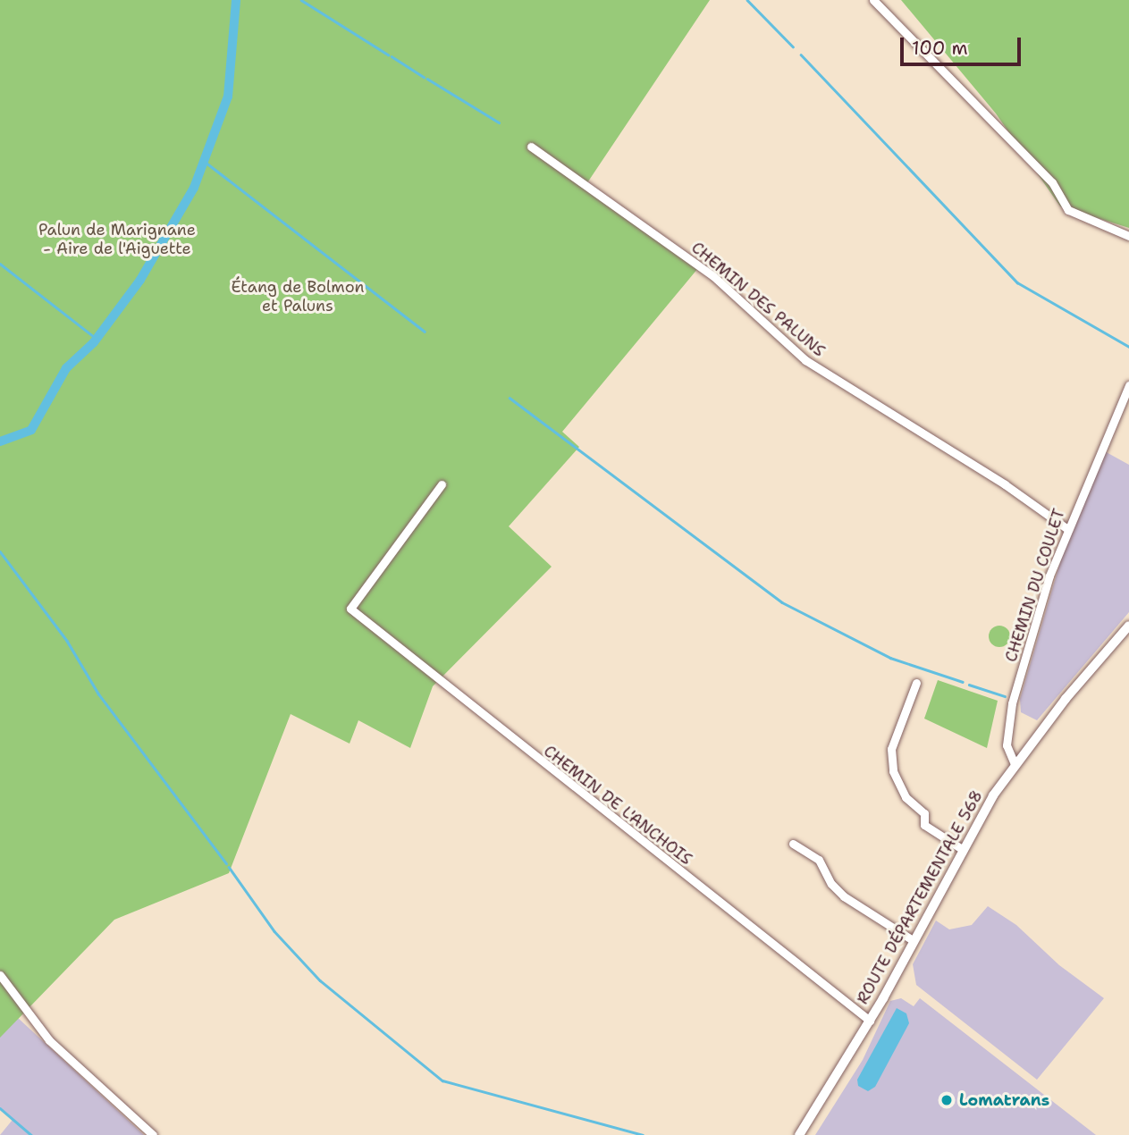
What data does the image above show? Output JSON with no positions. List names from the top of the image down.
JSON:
{
  "streets": {
    "main road": ["ROUTE DÉPARTEMENTALE 568"],
    "street": ["CHEMIN DES PALUNS", "CHEMIN DU COULET", "CHEMIN DE L'ANCHOIS"]
  },
  "crossings": [
    ["CHEMIN DES PALUNS", "CHEMIN DU COULET"],
    ["CHEMIN DU COULET", "ROUTE DÉPARTEMENTALE 568"],
    ["CHEMIN DE L'ANCHOIS", "ROUTE DÉPARTEMENTALE 568"]
  ],
  "parks": ["Palun de Marignane - Aire de l'Aiguette", "Étang de Bolmon et Paluns"],
  "places": ["Lomatrans"],
  "scale_bar": "100 m"
}
